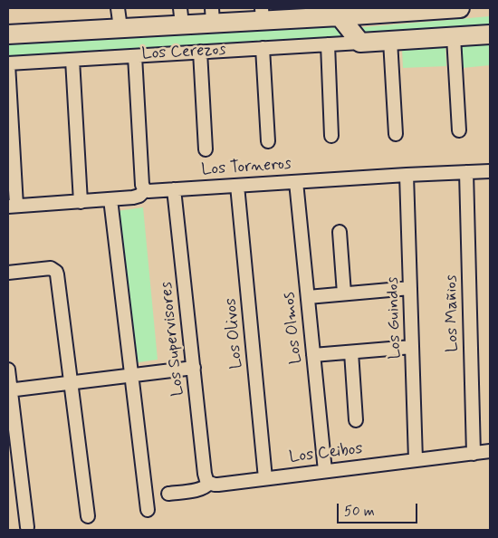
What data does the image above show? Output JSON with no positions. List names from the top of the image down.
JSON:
{
  "streets": {
    "street": [
      "Los Cerezos",
      "Los Torneros",
      "Los Mañios",
      "Los Guindos",
      "Los Olmos",
      "Los Olivos",
      "Los Supervisores",
      "Los Ceibos"
    ]
  },
  "crossings": [
    ["Los Torneros", "Los Mañios"],
    ["Los Torneros", "Los Guindos"],
    ["Los Torneros", "Los Olmos"],
    ["Los Torneros", "Los Olivos"],
    ["Los Torneros", "Los Supervisores"],
    ["Los Mañios", "Los Ceibos"],
    ["Los Guindos", "Los Ceibos"],
    ["Los Olmos", "Los Ceibos"],
    ["Los Olivos", "Los Ceibos"],
    ["Los Supervisores", "Los Ceibos"]
  ],
  "scale_bar": "50 m"
}
